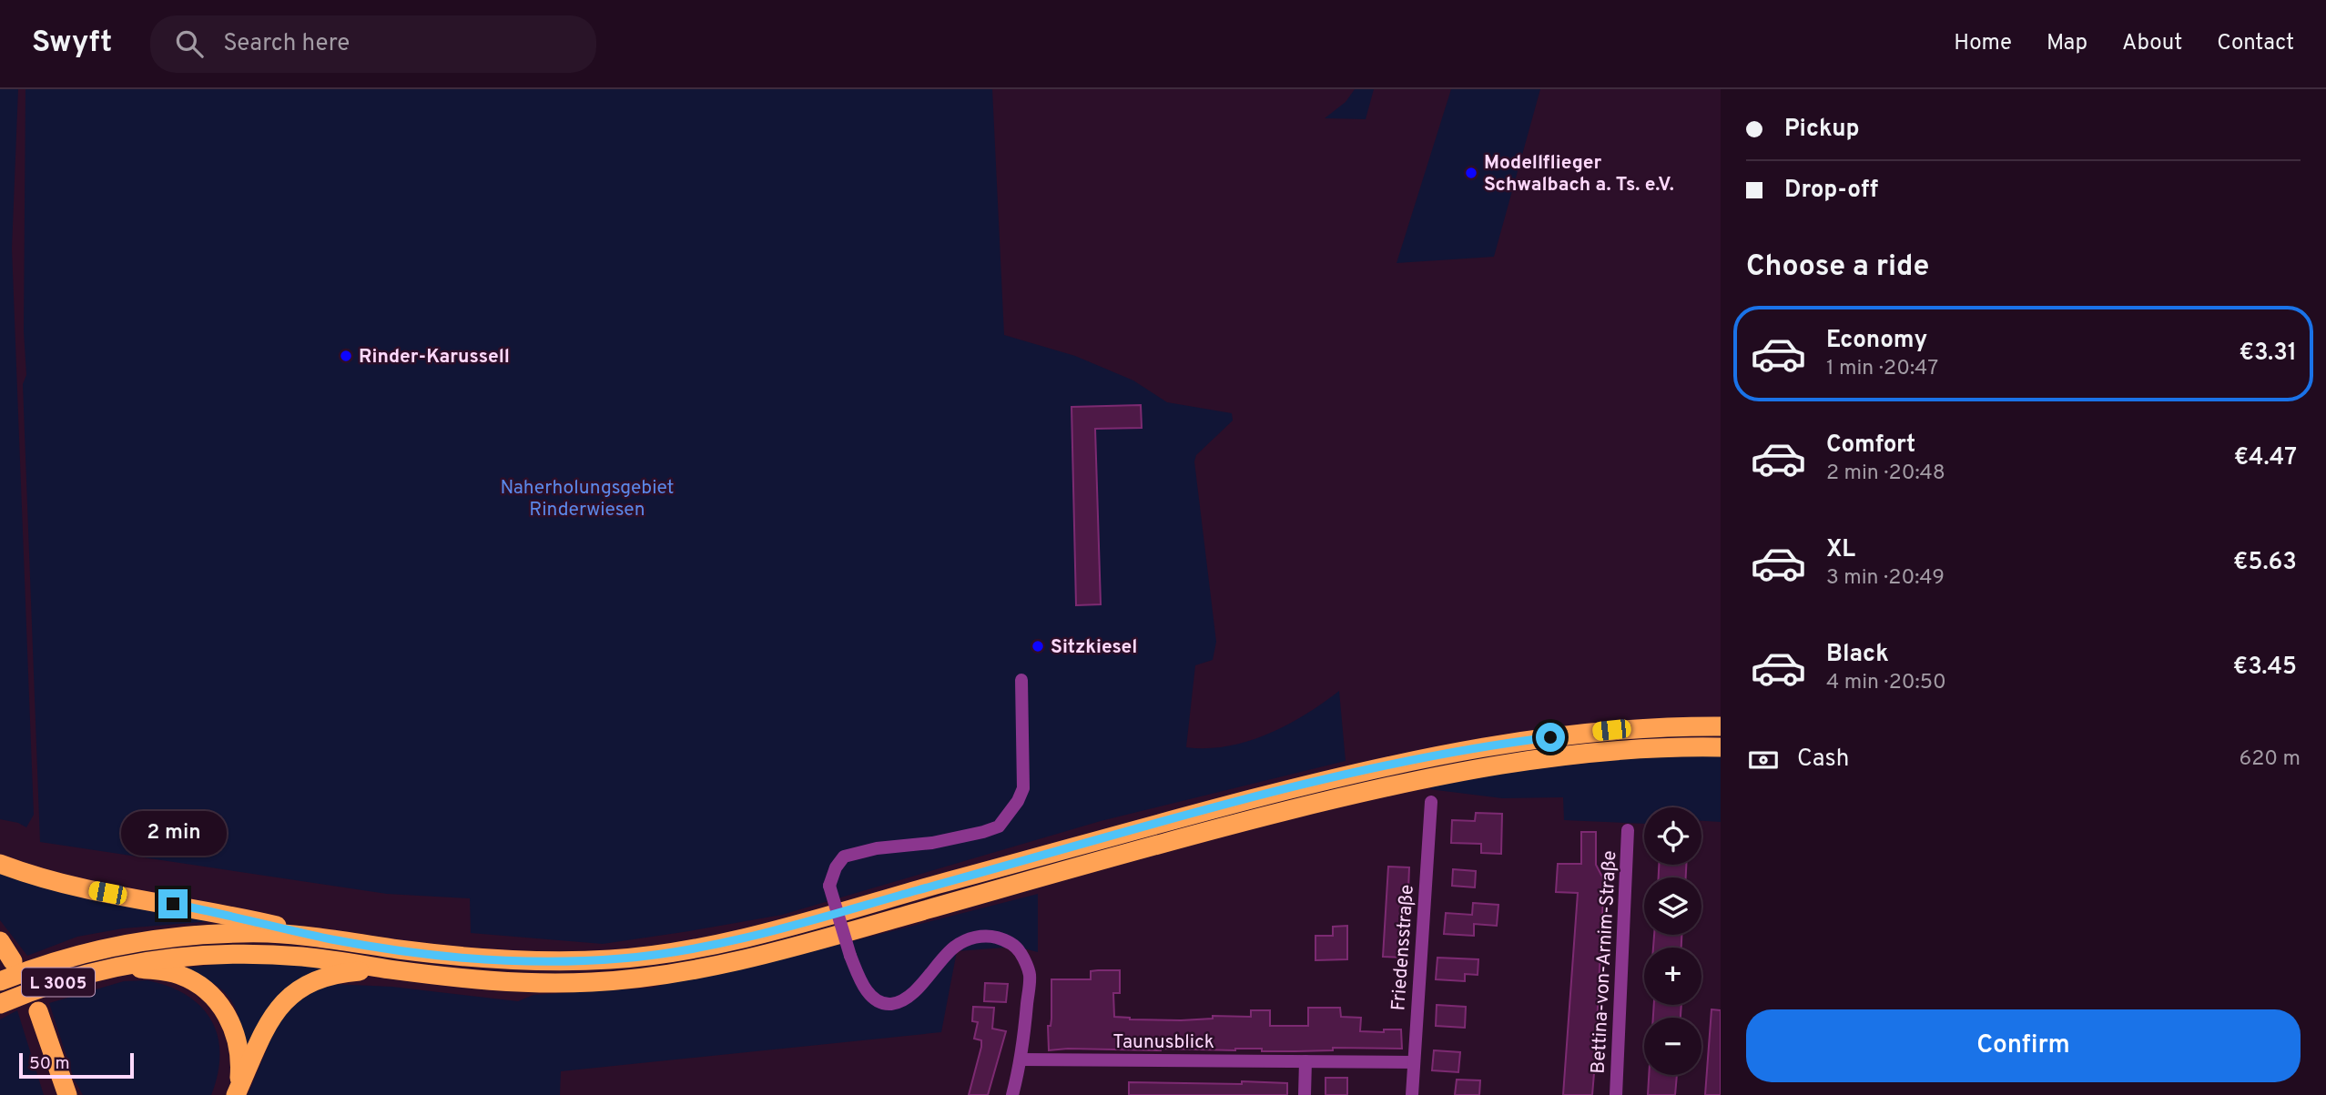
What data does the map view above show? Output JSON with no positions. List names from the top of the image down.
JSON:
{
  "streets": {
    "highway": ["L 3005"],
    "street": ["Friedensstraße", "Bettina-von-Arnim-Straße", "Taunusblick"]
  },
  "crossings": [
    ["Friedensstraße", "Taunusblick"]
  ],
  "parks": ["Naherholungsgebiet Rinderwiesen"],
  "places": ["Modellflieger Schwalbach a. Ts. e.V.", "Rinder-Karussell", "Sitzkiesel"],
  "scale_bar": "50 m",
  "page": {
    "header": "Swyft",
    "search": "Search here",
    "nav": [
      "Home",
      "Map",
      "About",
      "Contact"
    ],
    "banner": ["Pickup", "Drop-off"],
    "heading": "Choose a ride",
    "list": [
      {
        "name": "Economy",
        "note": "1 min · 20:47",
        "value": "€3.31"
      },
      {
        "name": "Comfort",
        "note": "2 min · 20:48",
        "value": "€4.47"
      },
      {
        "name": "XL",
        "note": "3 min · 20:49",
        "value": "€5.63"
      },
      {
        "name": "Black",
        "note": "4 min · 20:50",
        "value": "€3.45"
      }
    ],
    "pay": ["Cash", "620 m"],
    "map_buttons": ["+", "−"],
    "bubble": "2 min",
    "buttons": "Confirm",
    "scale": "50 m"
  }
}
